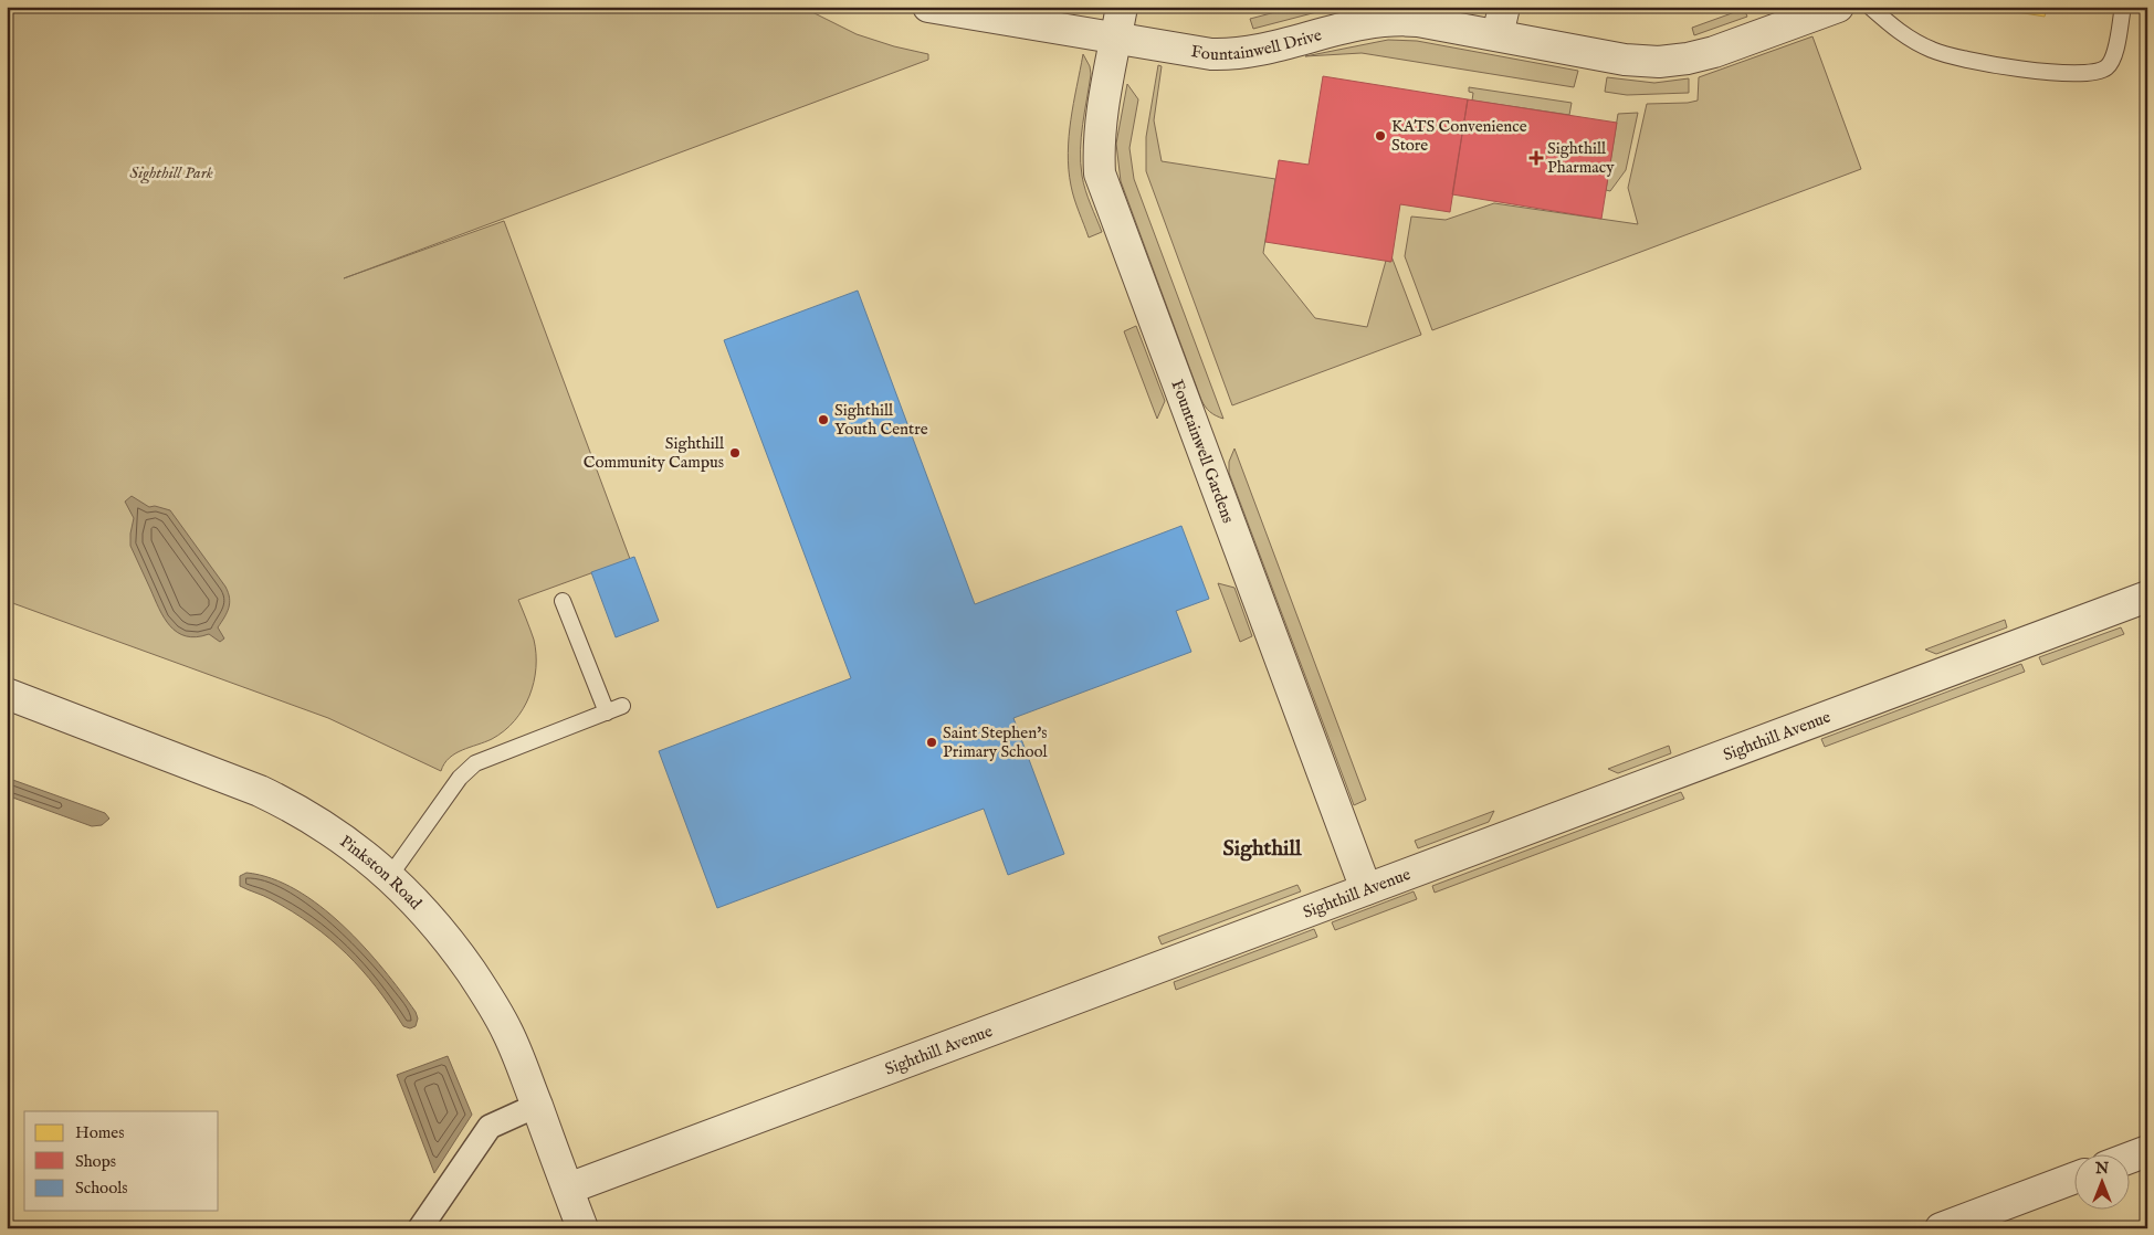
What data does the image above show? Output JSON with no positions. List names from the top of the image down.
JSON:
{
  "streets": {
    "street": [
      "Fountainwell Drive",
      "Fountainwell Gardens",
      "Sighthill Avenue",
      "Pinkston Road"
    ]
  },
  "crossings": [
    ["Fountainwell Drive", "Fountainwell Gardens"],
    ["Fountainwell Gardens", "Sighthill Avenue"],
    ["Sighthill Avenue", "Pinkston Road"]
  ],
  "districts": ["Sighthill"],
  "parks": ["Sighthill Park"],
  "places": {
    "other": [
      "KATS Convenience Store",
      "Sighthill Youth Centre",
      "Sighthill Community Campus",
      "Saint Stephen's Primary School"
    ],
    "health": ["Sighthill Pharmacy"]
  },
  "legend": ["Homes", "Shops", "Schools"],
  "north": "top"
}
